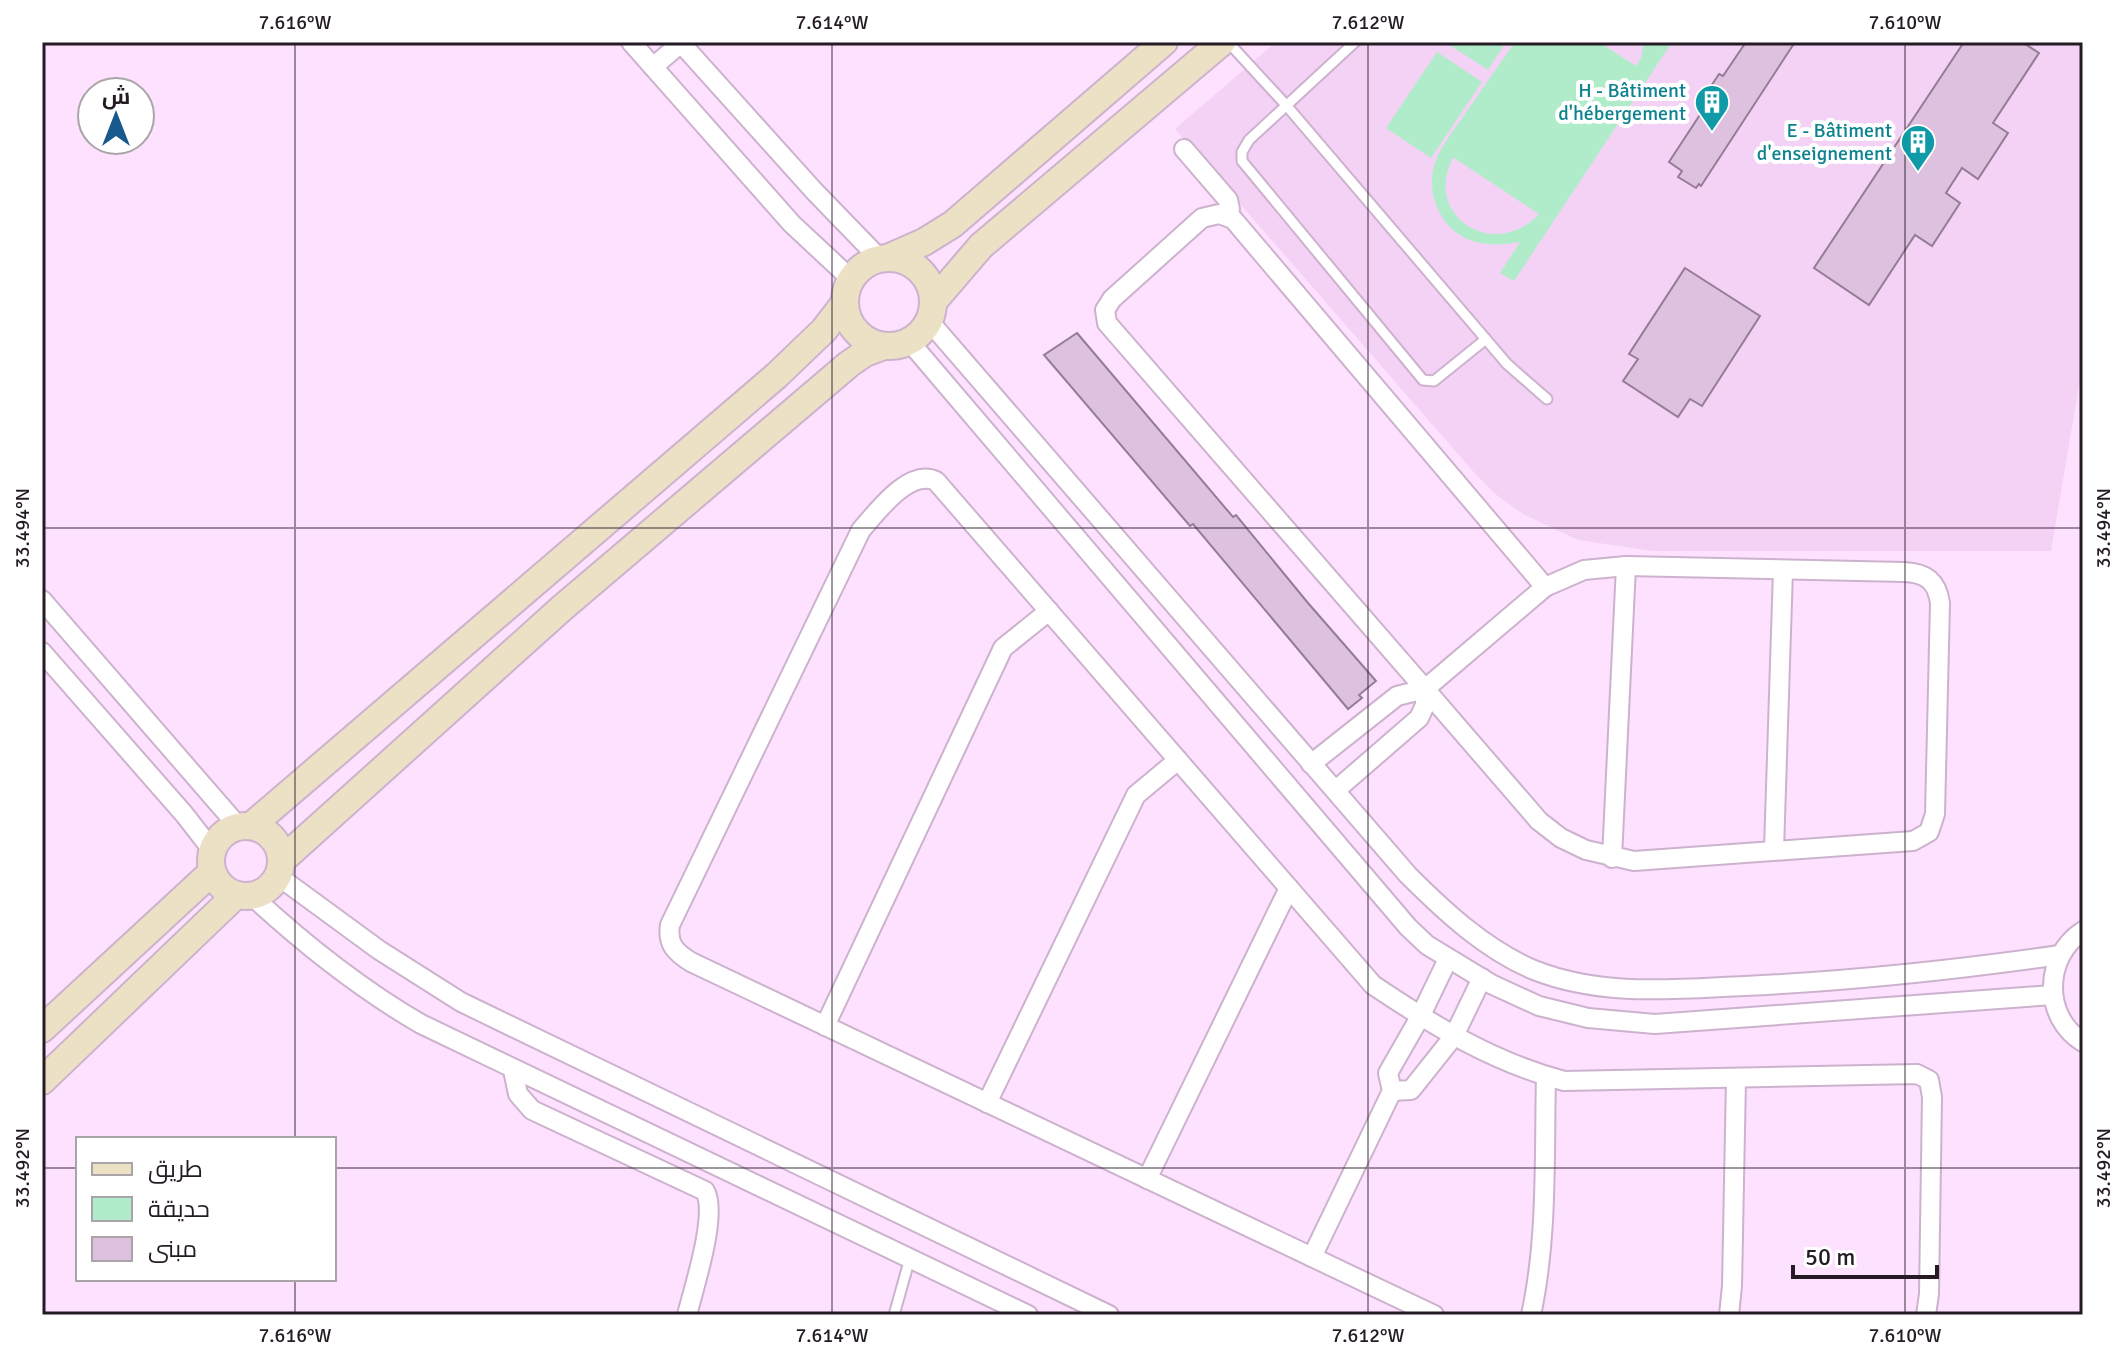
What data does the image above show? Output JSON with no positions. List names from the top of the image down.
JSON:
{
  "places": {
    "building": ["H - Bâtiment d'hébergement", "E - Bâtiment d'enseignement"]
  },
  "legend": ["طريق", "حديقة", "مبنى"],
  "scale_bar": "50 m",
  "north": "top",
  "coordinates": [
    "7.616°W",
    "7.614°W",
    "7.612°W",
    "7.610°W",
    "33.494°N",
    "33.492°N"
  ]
}
